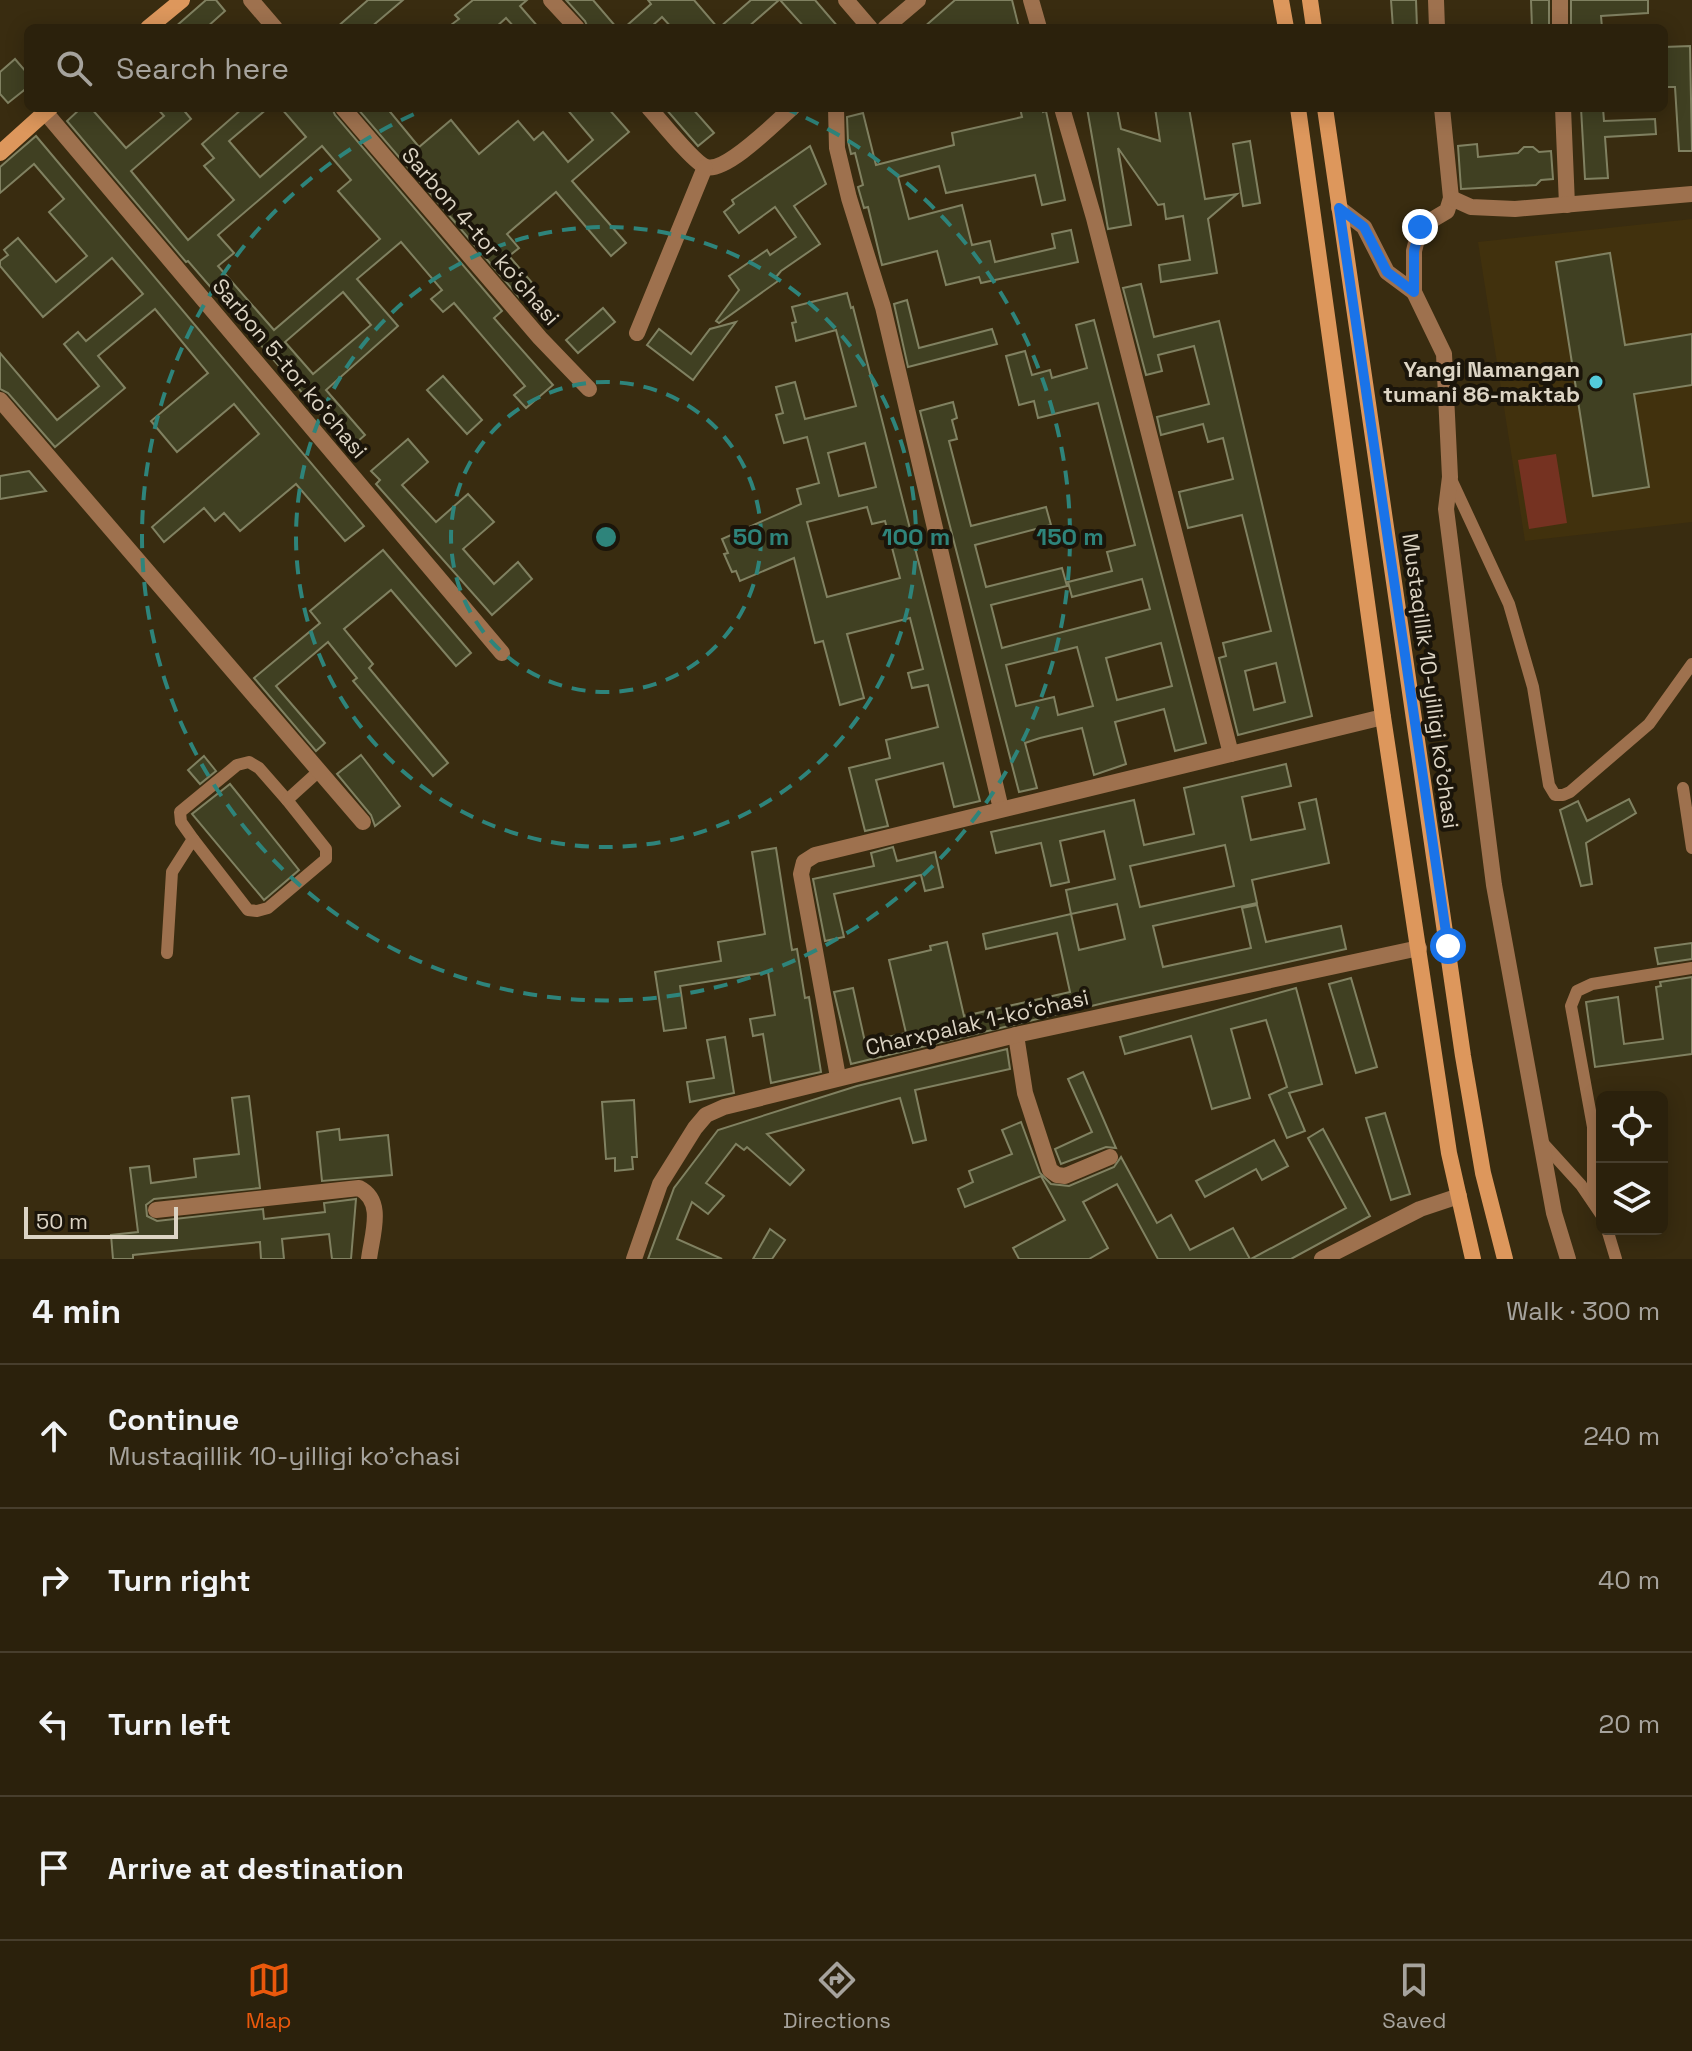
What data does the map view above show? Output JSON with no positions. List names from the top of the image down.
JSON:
{
  "streets": {
    "main road": ["Mustaqillik 10-yilligi ko'chasi"],
    "street": ["Sarbon 4-tor koʻchasi", "Sarbon 5-tor koʻchasi", "Charxpalak 1-koʻchasi"]
  },
  "places": ["Yangi Namangan tumani 86-maktab"],
  "scale_bar": "50 m",
  "page": {
    "search": "Search here",
    "scale": "50 m",
    "heading": ["4 min", "Walk · 300 m"],
    "list": [
      ["Continue", "Mustaqillik 10-yilligi ko'chasi", "240 m"],
      ["Turn right", "40 m"],
      ["Turn left", "20 m"],
      "Arrive at destination"
    ],
    "nav": ["Map", "Directions", "Saved"]
  },
  "rings": ["50 m", "100 m", "150 m"]
}
